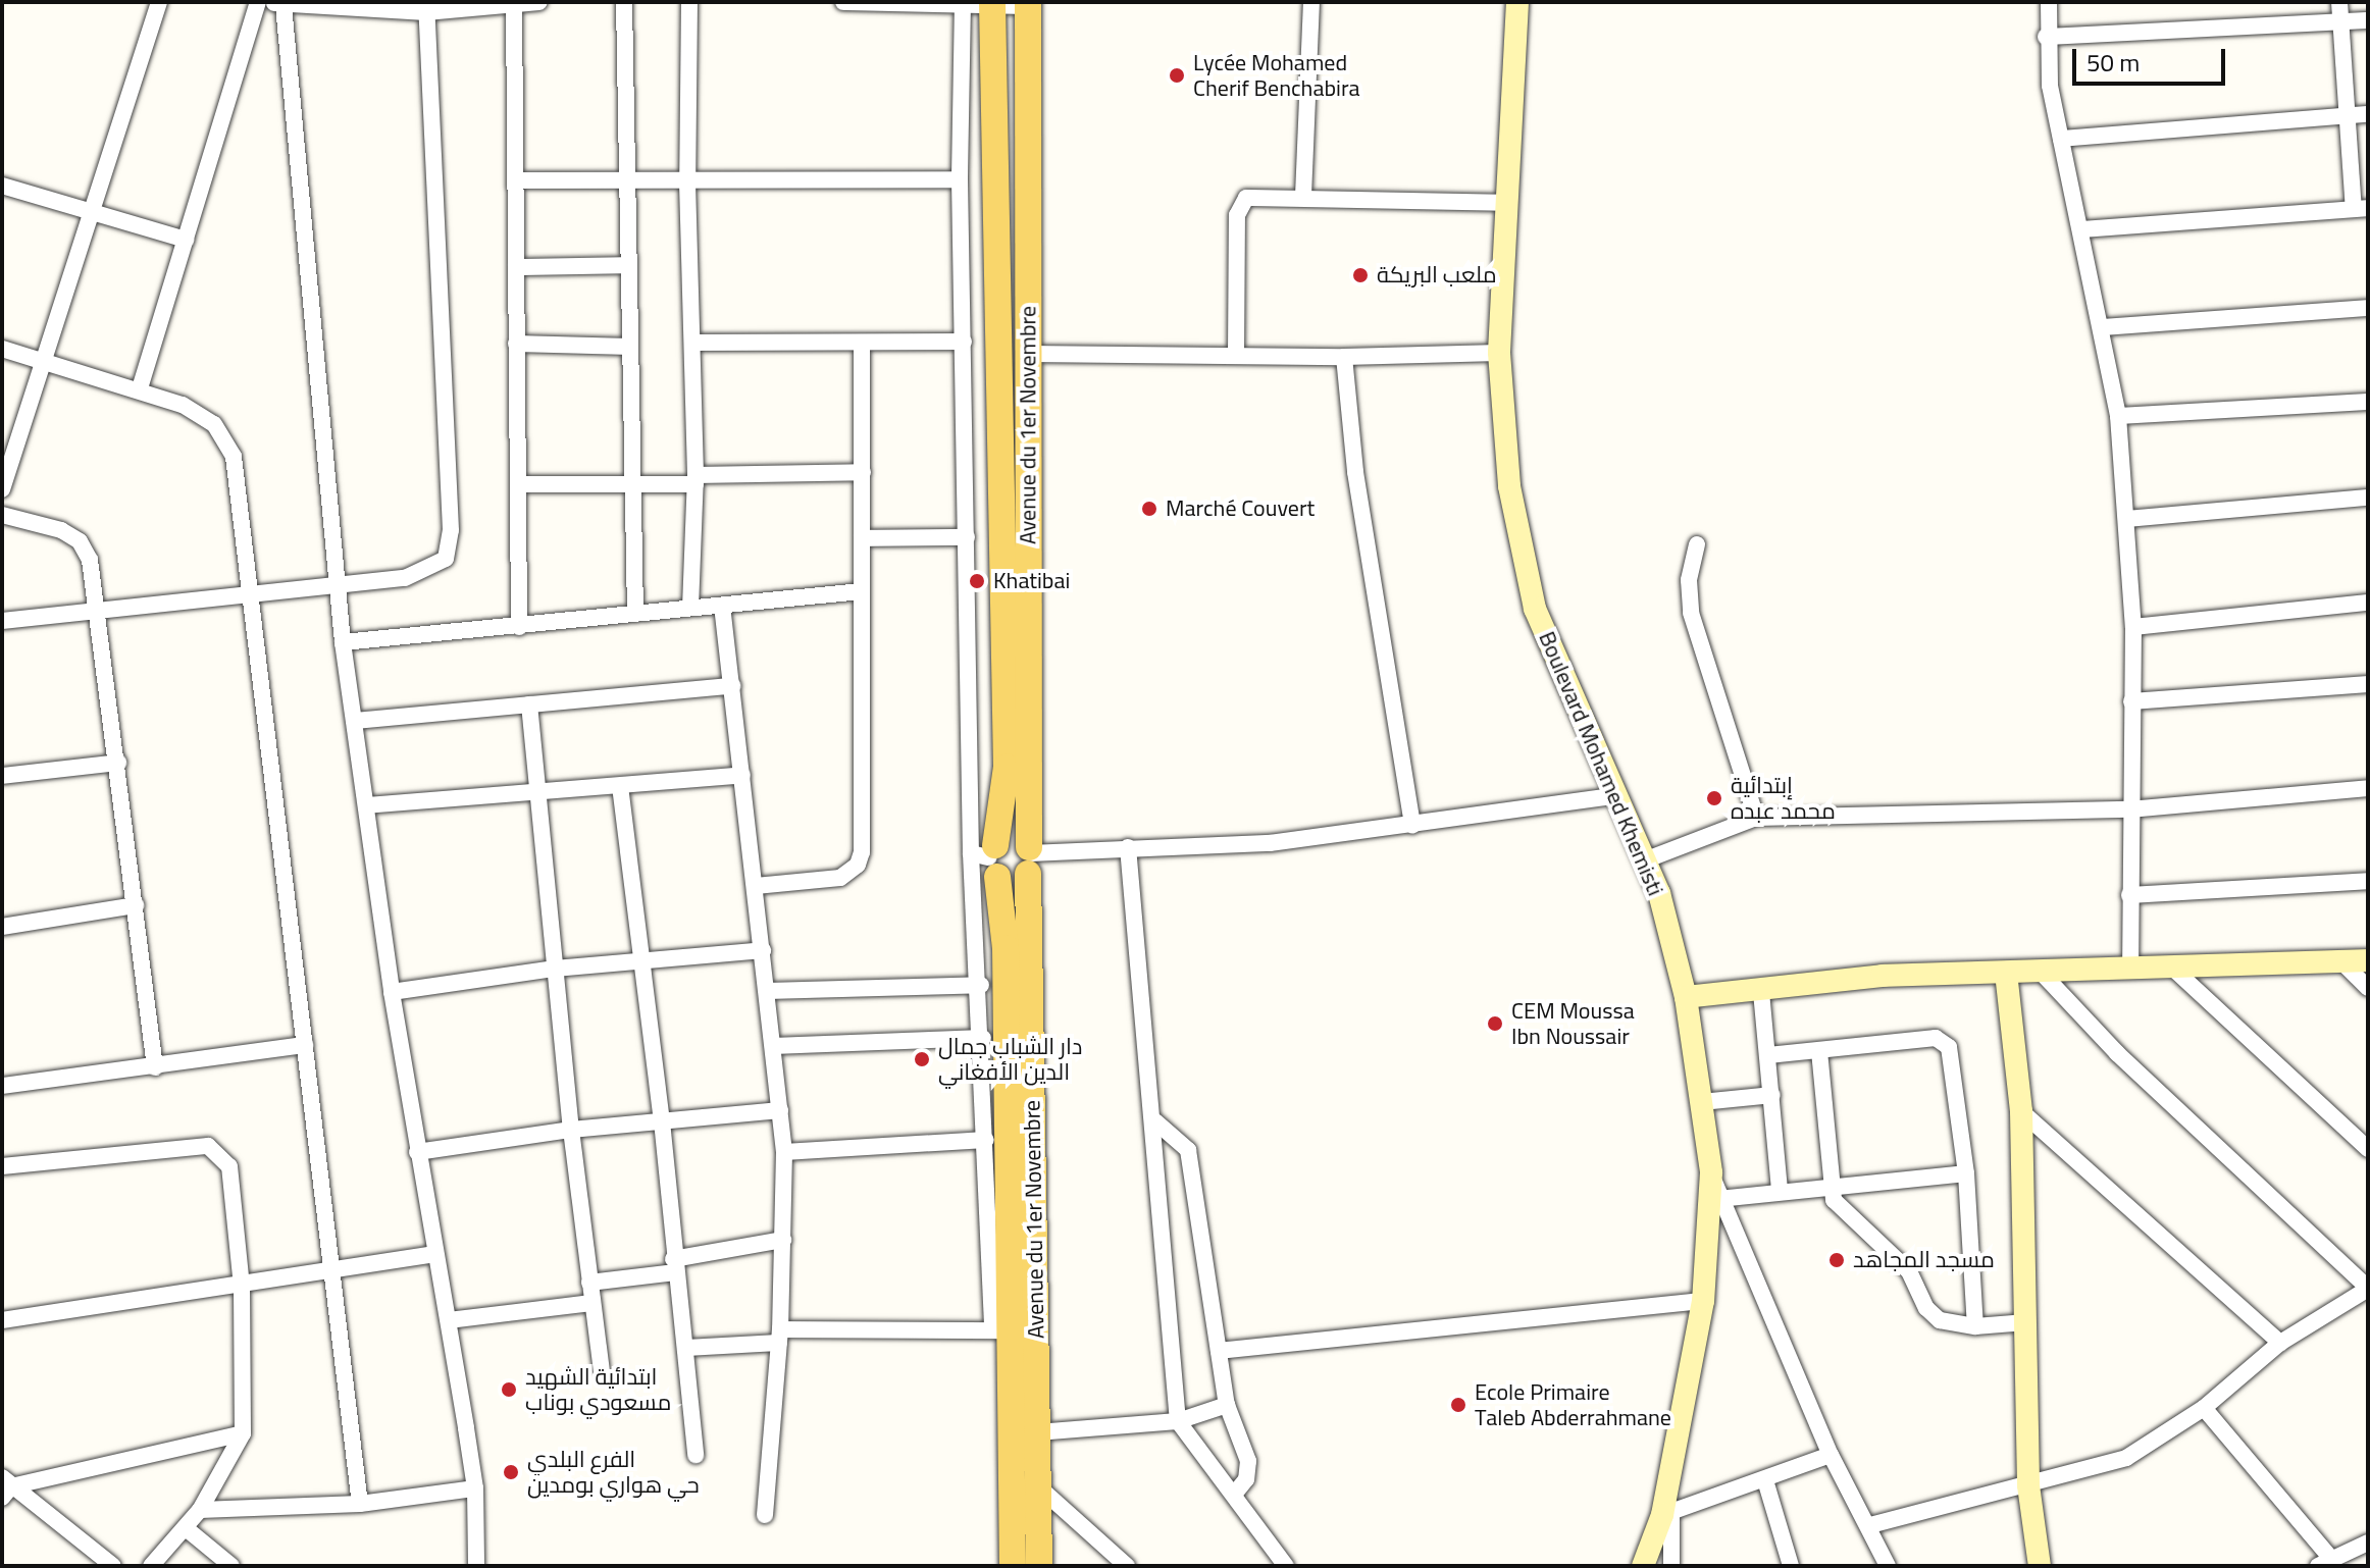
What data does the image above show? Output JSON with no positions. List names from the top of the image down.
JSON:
{
  "streets": {
    "main road": ["Avenue du 1er Novembre", "Boulevard Mohamed Khemisti"]
  },
  "places": [
    "Lycée Mohamed Cherif Benchabira",
    "ملعب البريكة",
    "Marché Couvert",
    "Khatibai",
    "إبتدائية محمد عبده",
    "CEM Moussa Ibn Noussair",
    "دار الشباب جمال الدين الأفغاني",
    "مسجد المجاهد",
    "ابتدائية الشهيد مسعودي بوناب",
    "Ecole Primaire Taleb Abderrahmane",
    "الفرع البلدي حي هواري بومدين"
  ],
  "scale_bar": "50 m"
}
